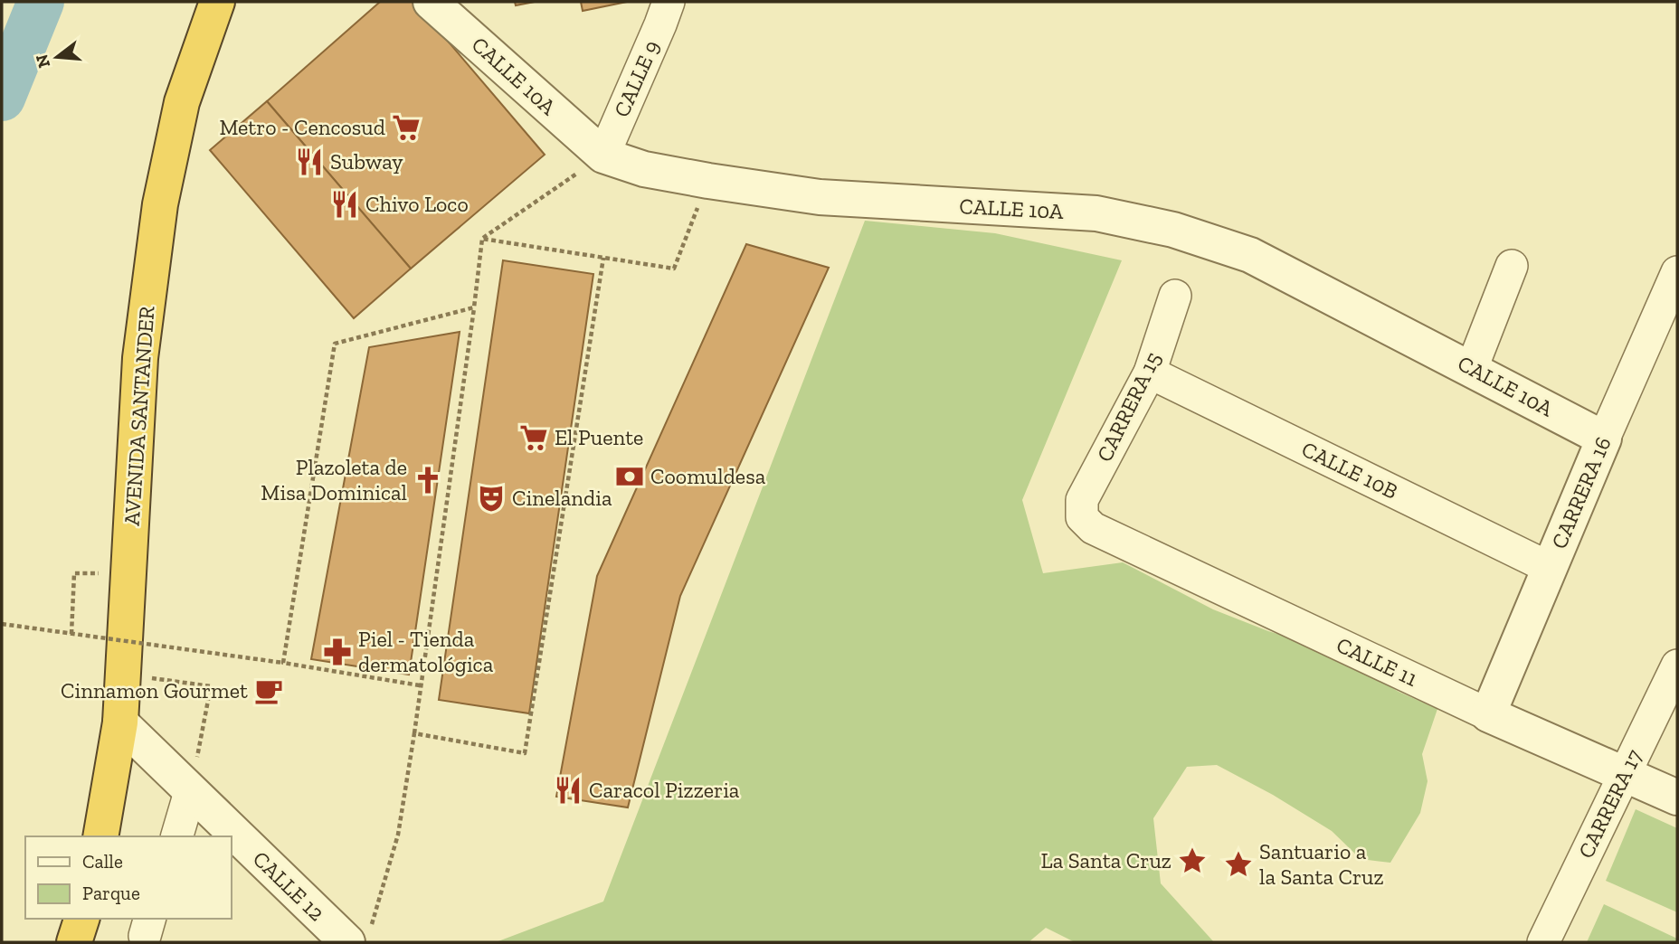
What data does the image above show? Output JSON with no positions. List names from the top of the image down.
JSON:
{
  "streets": {
    "highway": ["AVENIDA SANTANDER"],
    "street": [
      "CALLE 10A",
      "CALLE 9",
      "CARRERA 15",
      "CALLE 10B",
      "CARRERA 16",
      "CALLE 11",
      "CARRERA 17",
      "CALLE 12"
    ]
  },
  "crossings": [
    ["CALLE 10A", "CALLE 9"],
    ["CALLE 10A", "CARRERA 16"],
    ["CARRERA 15", "CALLE 10B"],
    ["CARRERA 15", "CALLE 11"],
    ["AVENIDA SANTANDER", "CALLE 12"],
    ["CALLE 10B", "CARRERA 16"],
    ["CARRERA 16", "CALLE 11"],
    ["CALLE 11", "CARRERA 17"]
  ],
  "places": {
    "supermarket": ["Metro - Cencosud", "El Puente"],
    "restaurant": ["Subway", "Chivo Loco", "Caracol Pizzeria"],
    "bank": ["Coomuldesa"],
    "church": ["Plazoleta de Misa Dominical"],
    "theatre": ["Cinelandia"],
    "pharmacy": ["Piel - Tienda dermatológica"],
    "cafe": ["Cinnamon Gourmet"],
    "place": ["La Santa Cruz", "Santuario a la Santa Cruz"]
  },
  "legend": ["Calle", "Parque"],
  "north": "left"
}
